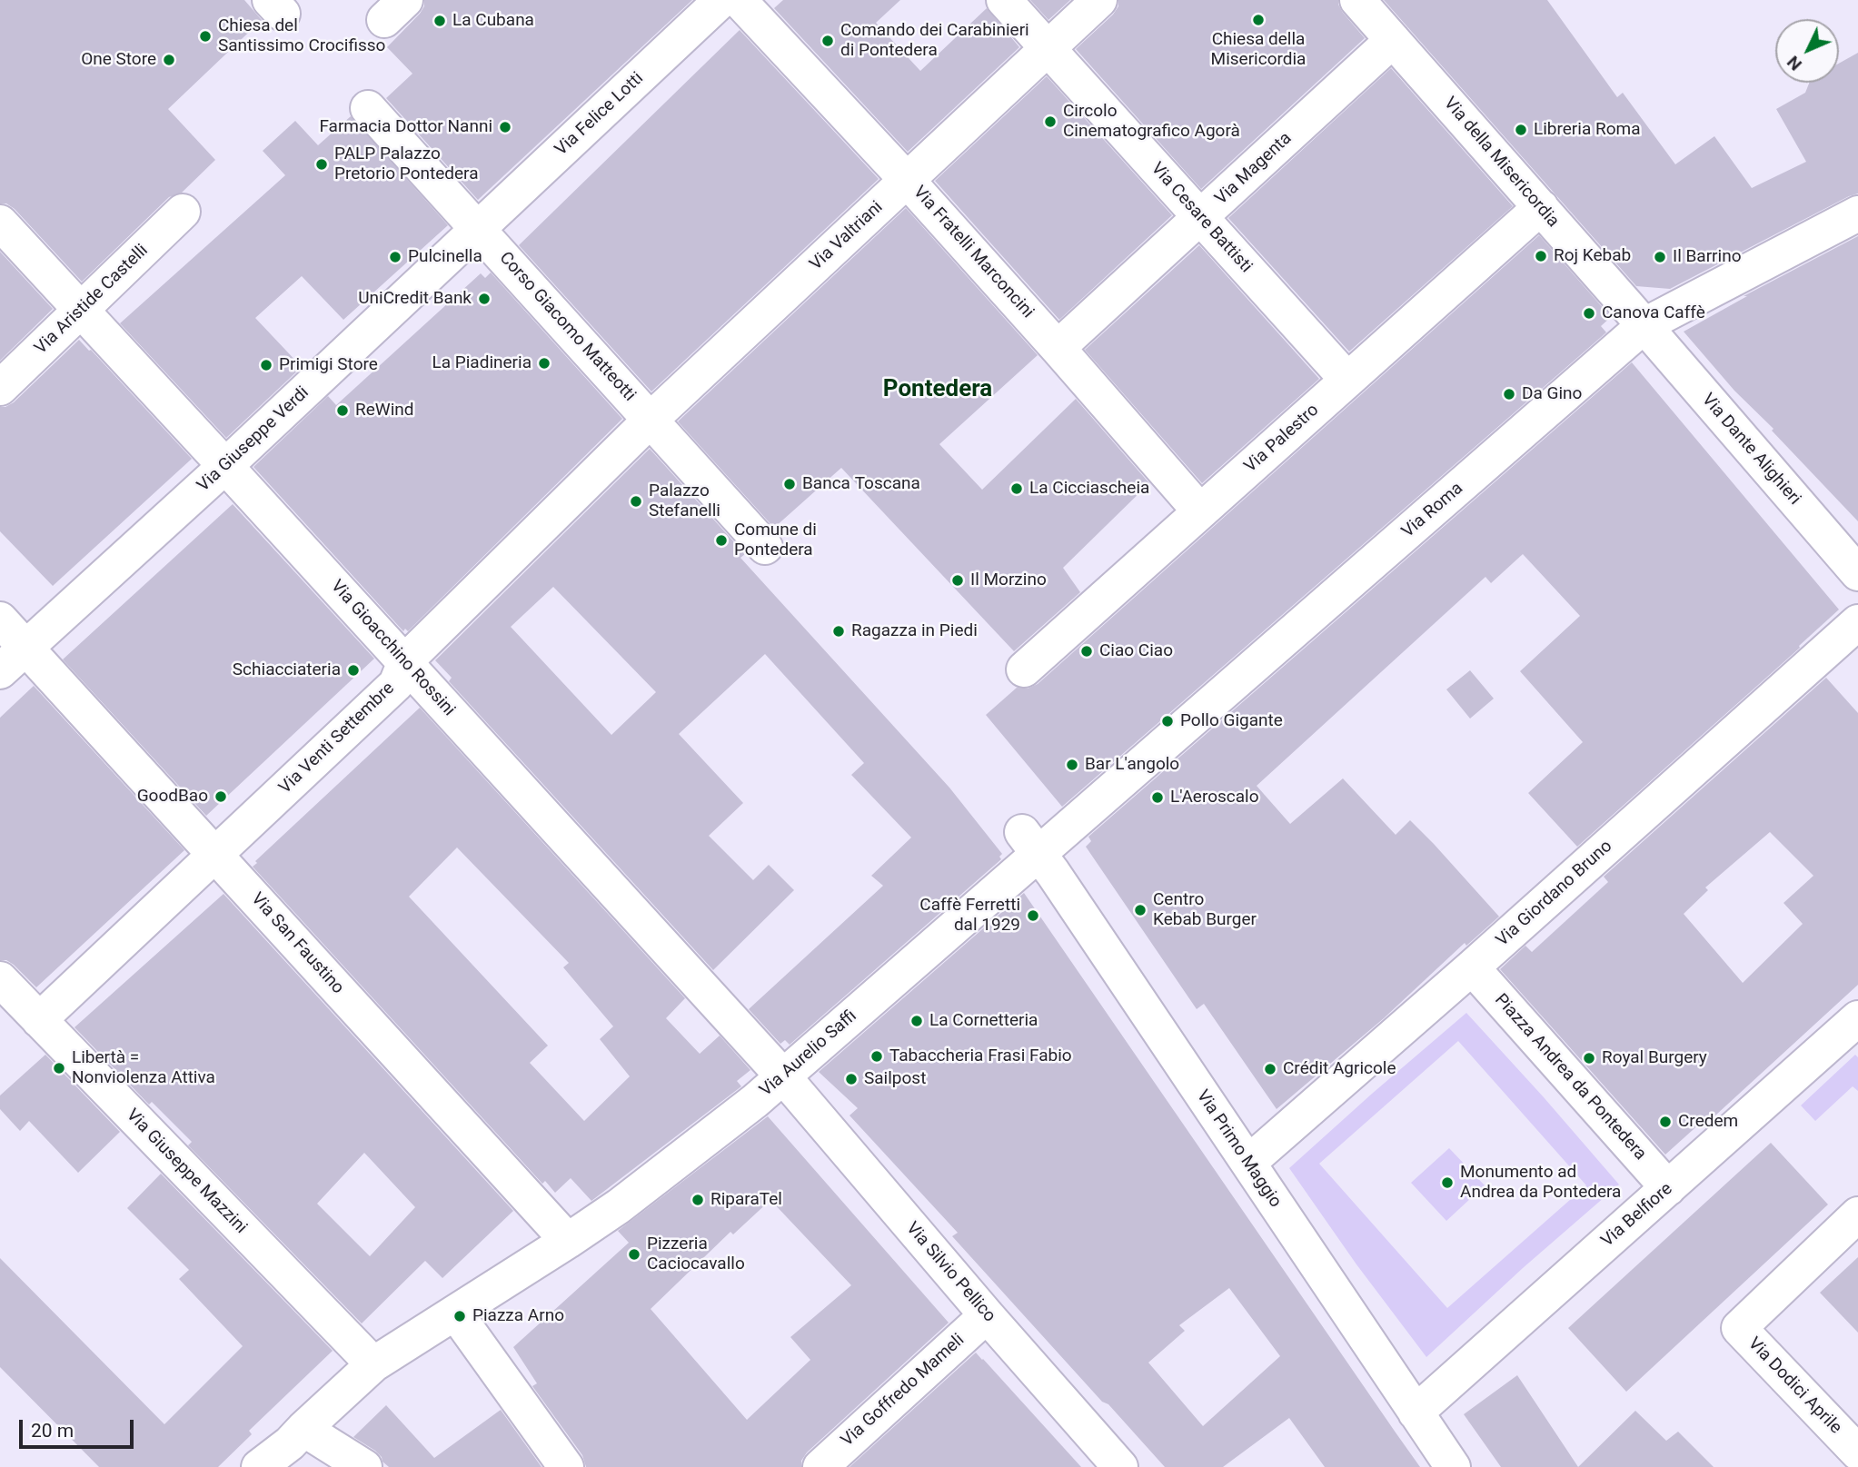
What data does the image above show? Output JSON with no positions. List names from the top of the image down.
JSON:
{
  "streets": {
    "street": [
      "Via Felice Lotti",
      "Via della Misericordia",
      "Via Magenta",
      "Via Cesare Battisti",
      "Via Valtriani",
      "Via Fratelli Marconcini",
      "Via Aristide Castelli",
      "Corso Giacomo Matteotti",
      "Via Palestro",
      "Via Giuseppe Verdi",
      "Via Dante Alighieri",
      "Via Roma",
      "Via Gioacchino Rossini",
      "Via Venti Settembre",
      "Via Giordano Bruno",
      "Via San Faustino",
      "Via Aurelio Saffi",
      "Piazza Andrea da Pontedera",
      "Via Primo Maggio",
      "Via Giuseppe Mazzini",
      "Via Belfiore",
      "Via Silvio Pellico",
      "Via Dodici Aprile",
      "Via Goffredo Mameli"
    ]
  },
  "crossings": [
    ["Via Felice Lotti", "Corso Giacomo Matteotti"],
    ["Via Felice Lotti", "Via Giuseppe Verdi"],
    ["Via della Misericordia", "Via Magenta"],
    ["Via della Misericordia", "Via Palestro"],
    ["Via della Misericordia", "Via Dante Alighieri"],
    ["Via della Misericordia", "Via Roma"],
    ["Via Magenta", "Via Cesare Battisti"],
    ["Via Magenta", "Via Fratelli Marconcini"],
    ["Via Cesare Battisti", "Via Valtriani"],
    ["Via Cesare Battisti", "Via Palestro"],
    ["Via Valtriani", "Via Fratelli Marconcini"],
    ["Via Valtriani", "Corso Giacomo Matteotti"],
    ["Via Valtriani", "Via Venti Settembre"],
    ["Via Fratelli Marconcini", "Via Palestro"],
    ["Via Aristide Castelli", "Via Gioacchino Rossini"],
    ["Corso Giacomo Matteotti", "Via Giuseppe Verdi"],
    ["Corso Giacomo Matteotti", "Via Venti Settembre"],
    ["Via Giuseppe Verdi", "Via Gioacchino Rossini"],
    ["Via Giuseppe Verdi", "Via San Faustino"],
    ["Via Dante Alighieri", "Via Roma"],
    ["Via Roma", "Via Aurelio Saffi"],
    ["Via Roma", "Via Primo Maggio"],
    ["Via Gioacchino Rossini", "Via Venti Settembre"],
    ["Via Gioacchino Rossini", "Via Aurelio Saffi"],
    ["Via Gioacchino Rossini", "Via Silvio Pellico"],
    ["Via Venti Settembre", "Via San Faustino"],
    ["Via Venti Settembre", "Via Giuseppe Mazzini"],
    ["Via Giordano Bruno", "Piazza Andrea da Pontedera"],
    ["Via Giordano Bruno", "Via Primo Maggio"],
    ["Via San Faustino", "Via Aurelio Saffi"],
    ["Via Aurelio Saffi", "Via Primo Maggio"],
    ["Via Aurelio Saffi", "Via Silvio Pellico"],
    ["Piazza Andrea da Pontedera", "Via Belfiore"],
    ["Via Primo Maggio", "Via Belfiore"],
    ["Via Silvio Pellico", "Via Goffredo Mameli"]
  ],
  "districts": ["Pontedera"],
  "places": [
    "Chiesa della Misericordia",
    "La Cubana",
    "Chiesa del Santissimo Crocifisso",
    "Comando dei Carabinieri di Pontedera",
    "One Store",
    "Circolo Cinematografico Agorà",
    "Farmacia Dottor Nanni",
    "Libreria Roma",
    "PALP Palazzo Pretorio Pontedera",
    "Roj Kebab",
    "Pulcinella",
    "Il Barrino",
    "UniCredit Bank",
    "Canova Caffè",
    "La Piadineria",
    "Primigi Store",
    "Da Gino",
    "ReWind",
    "Banca Toscana",
    "La Cicciascheia",
    "Palazzo Stefanelli",
    "Comune di Pontedera",
    "Il Morzino",
    "Ragazza in Piedi",
    "Ciao Ciao",
    "Schiacciateria",
    "Pollo Gigante",
    "Bar L'angolo",
    "GoodBao",
    "L'Aeroscalo",
    "Centro Kebab Burger",
    "Caffè Ferretti dal 1929",
    "La Cornetteria",
    "Tabaccheria Frasi Fabio",
    "Royal Burgery",
    "Libertà = Nonviolenza Attiva",
    "Crédit Agricole",
    "Sailpost",
    "Credem",
    "Monumento ad Andrea da Pontedera",
    "RiparaTel",
    "Pizzeria Caciocavallo",
    "Piazza Arno"
  ],
  "scale_bar": "20 m",
  "north": "bottom left"
}
